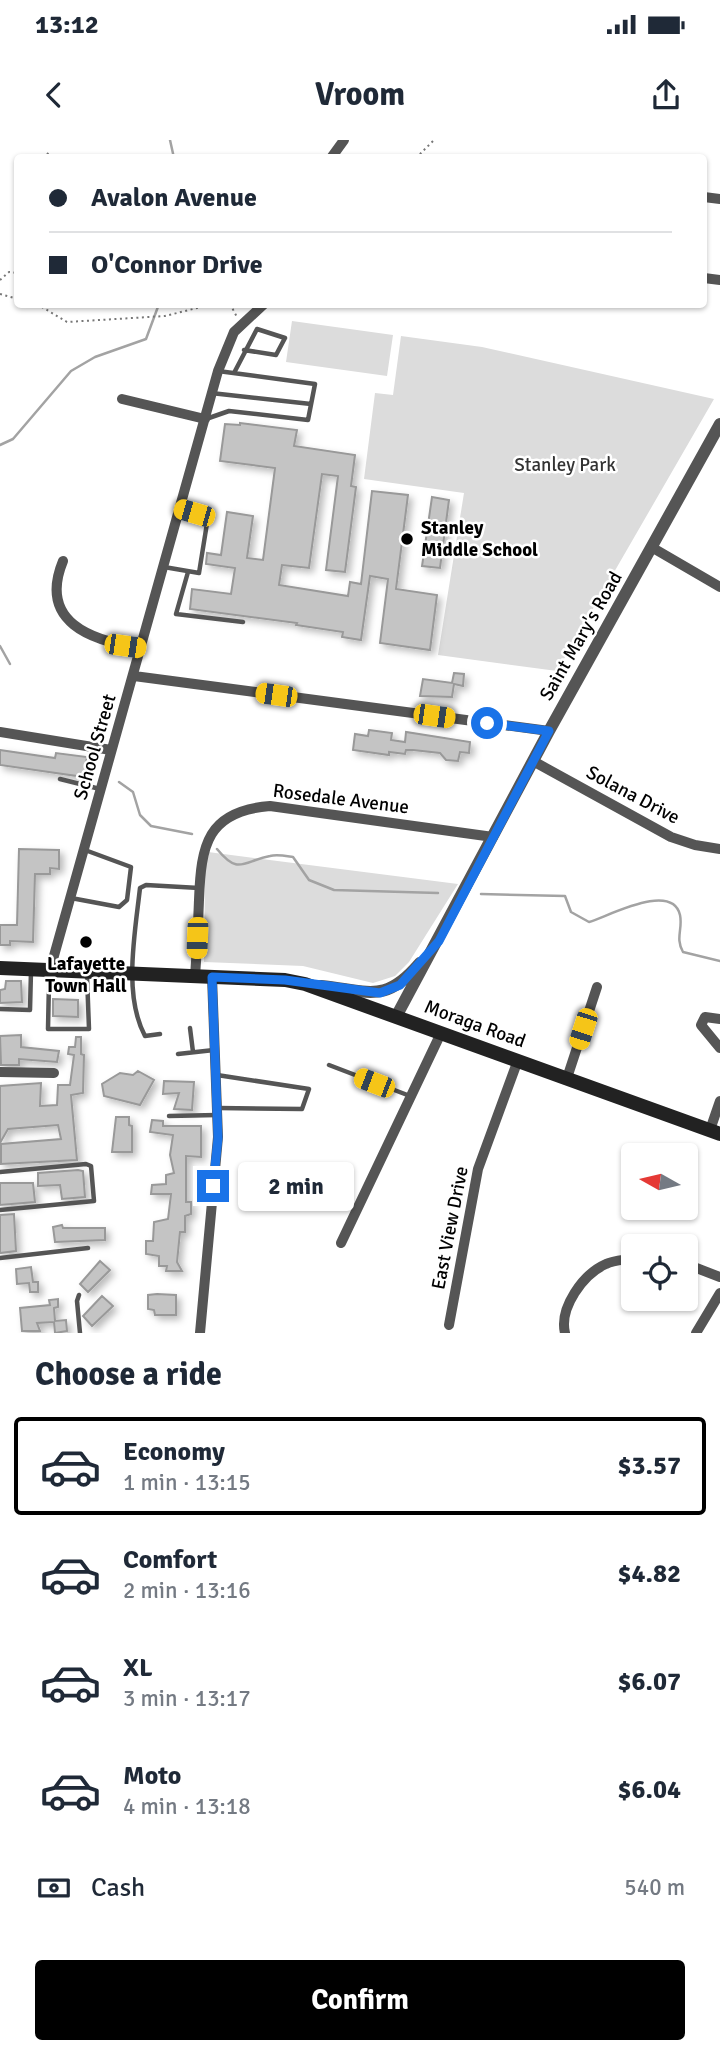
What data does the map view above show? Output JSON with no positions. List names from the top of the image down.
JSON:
{
  "streets": {
    "main road": ["Moraga Road"],
    "street": [
      "Saint Mary's Road",
      "School Street",
      "Solana Drive",
      "Rosedale Avenue",
      "East View Drive"
    ]
  },
  "crossings": [
    ["Saint Mary's Road", "Solana Drive"],
    ["Saint Mary's Road", "Rosedale Avenue"],
    ["Saint Mary's Road", "Moraga Road"],
    ["School Street", "Moraga Road"],
    ["Rosedale Avenue", "Moraga Road"],
    ["Moraga Road", "East View Drive"]
  ],
  "parks": ["Stanley Park"],
  "places": ["Stanley Middle School", "Lafayette Town Hall"],
  "north": "left",
  "page": {
    "status": "13:12",
    "header": "Vroom",
    "banner": ["Avalon Avenue", "O'Connor Drive"],
    "bubble": "2 min",
    "heading": "Choose a ride",
    "list": [
      {
        "name": "Economy",
        "note": "1 min · 13:15",
        "value": "$3.57"
      },
      {
        "name": "Comfort",
        "note": "2 min · 13:16",
        "value": "$4.82"
      },
      {
        "name": "XL",
        "note": "3 min · 13:17",
        "value": "$6.07"
      },
      {
        "name": "Moto",
        "note": "4 min · 13:18",
        "value": "$6.04"
      }
    ],
    "pay": ["Cash", "540 m"],
    "buttons": "Confirm"
  }
}
